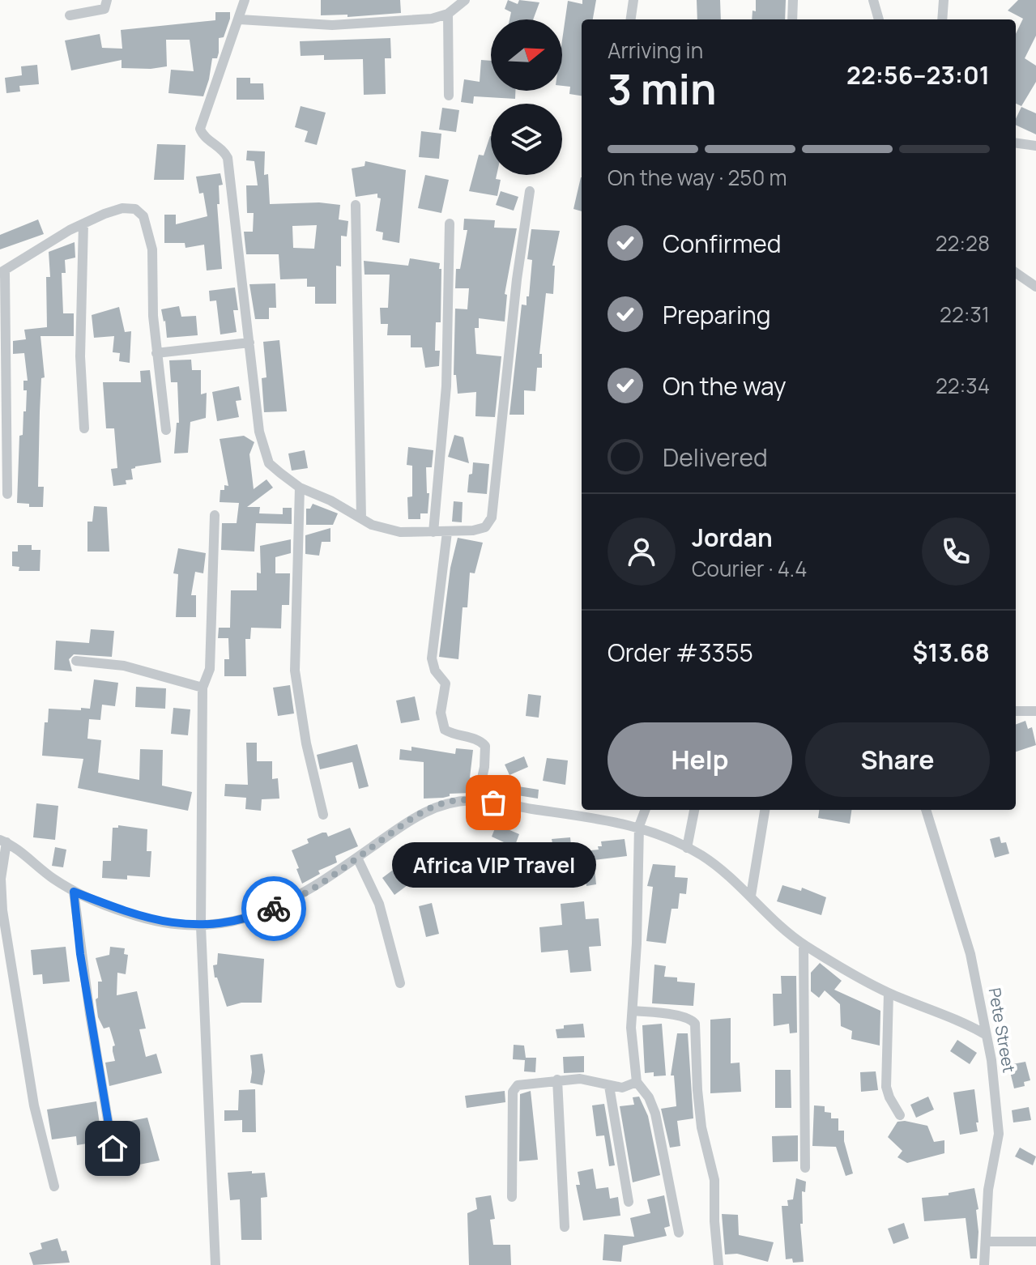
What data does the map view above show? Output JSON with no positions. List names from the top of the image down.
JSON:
{
  "streets": {
    "street": ["Pete Street"]
  },
  "places": ["Africa VIP Travel"],
  "north": "right",
  "page": {
    "heading": ["3 min", "Arriving in", "22:56–23:01"],
    "panel": [
      "Jordan",
      "Courier · 4.4",
      "Order #3355",
      "$13.68"
    ],
    "bar": "On the way · 250 m",
    "list": [
      ["Confirmed", "22:28"],
      ["Preparing", "22:31"],
      ["On the way", "22:34"],
      "Delivered"
    ],
    "buttons": ["Help", "Share"],
    "bubble": "Africa VIP Travel"
  }
}
